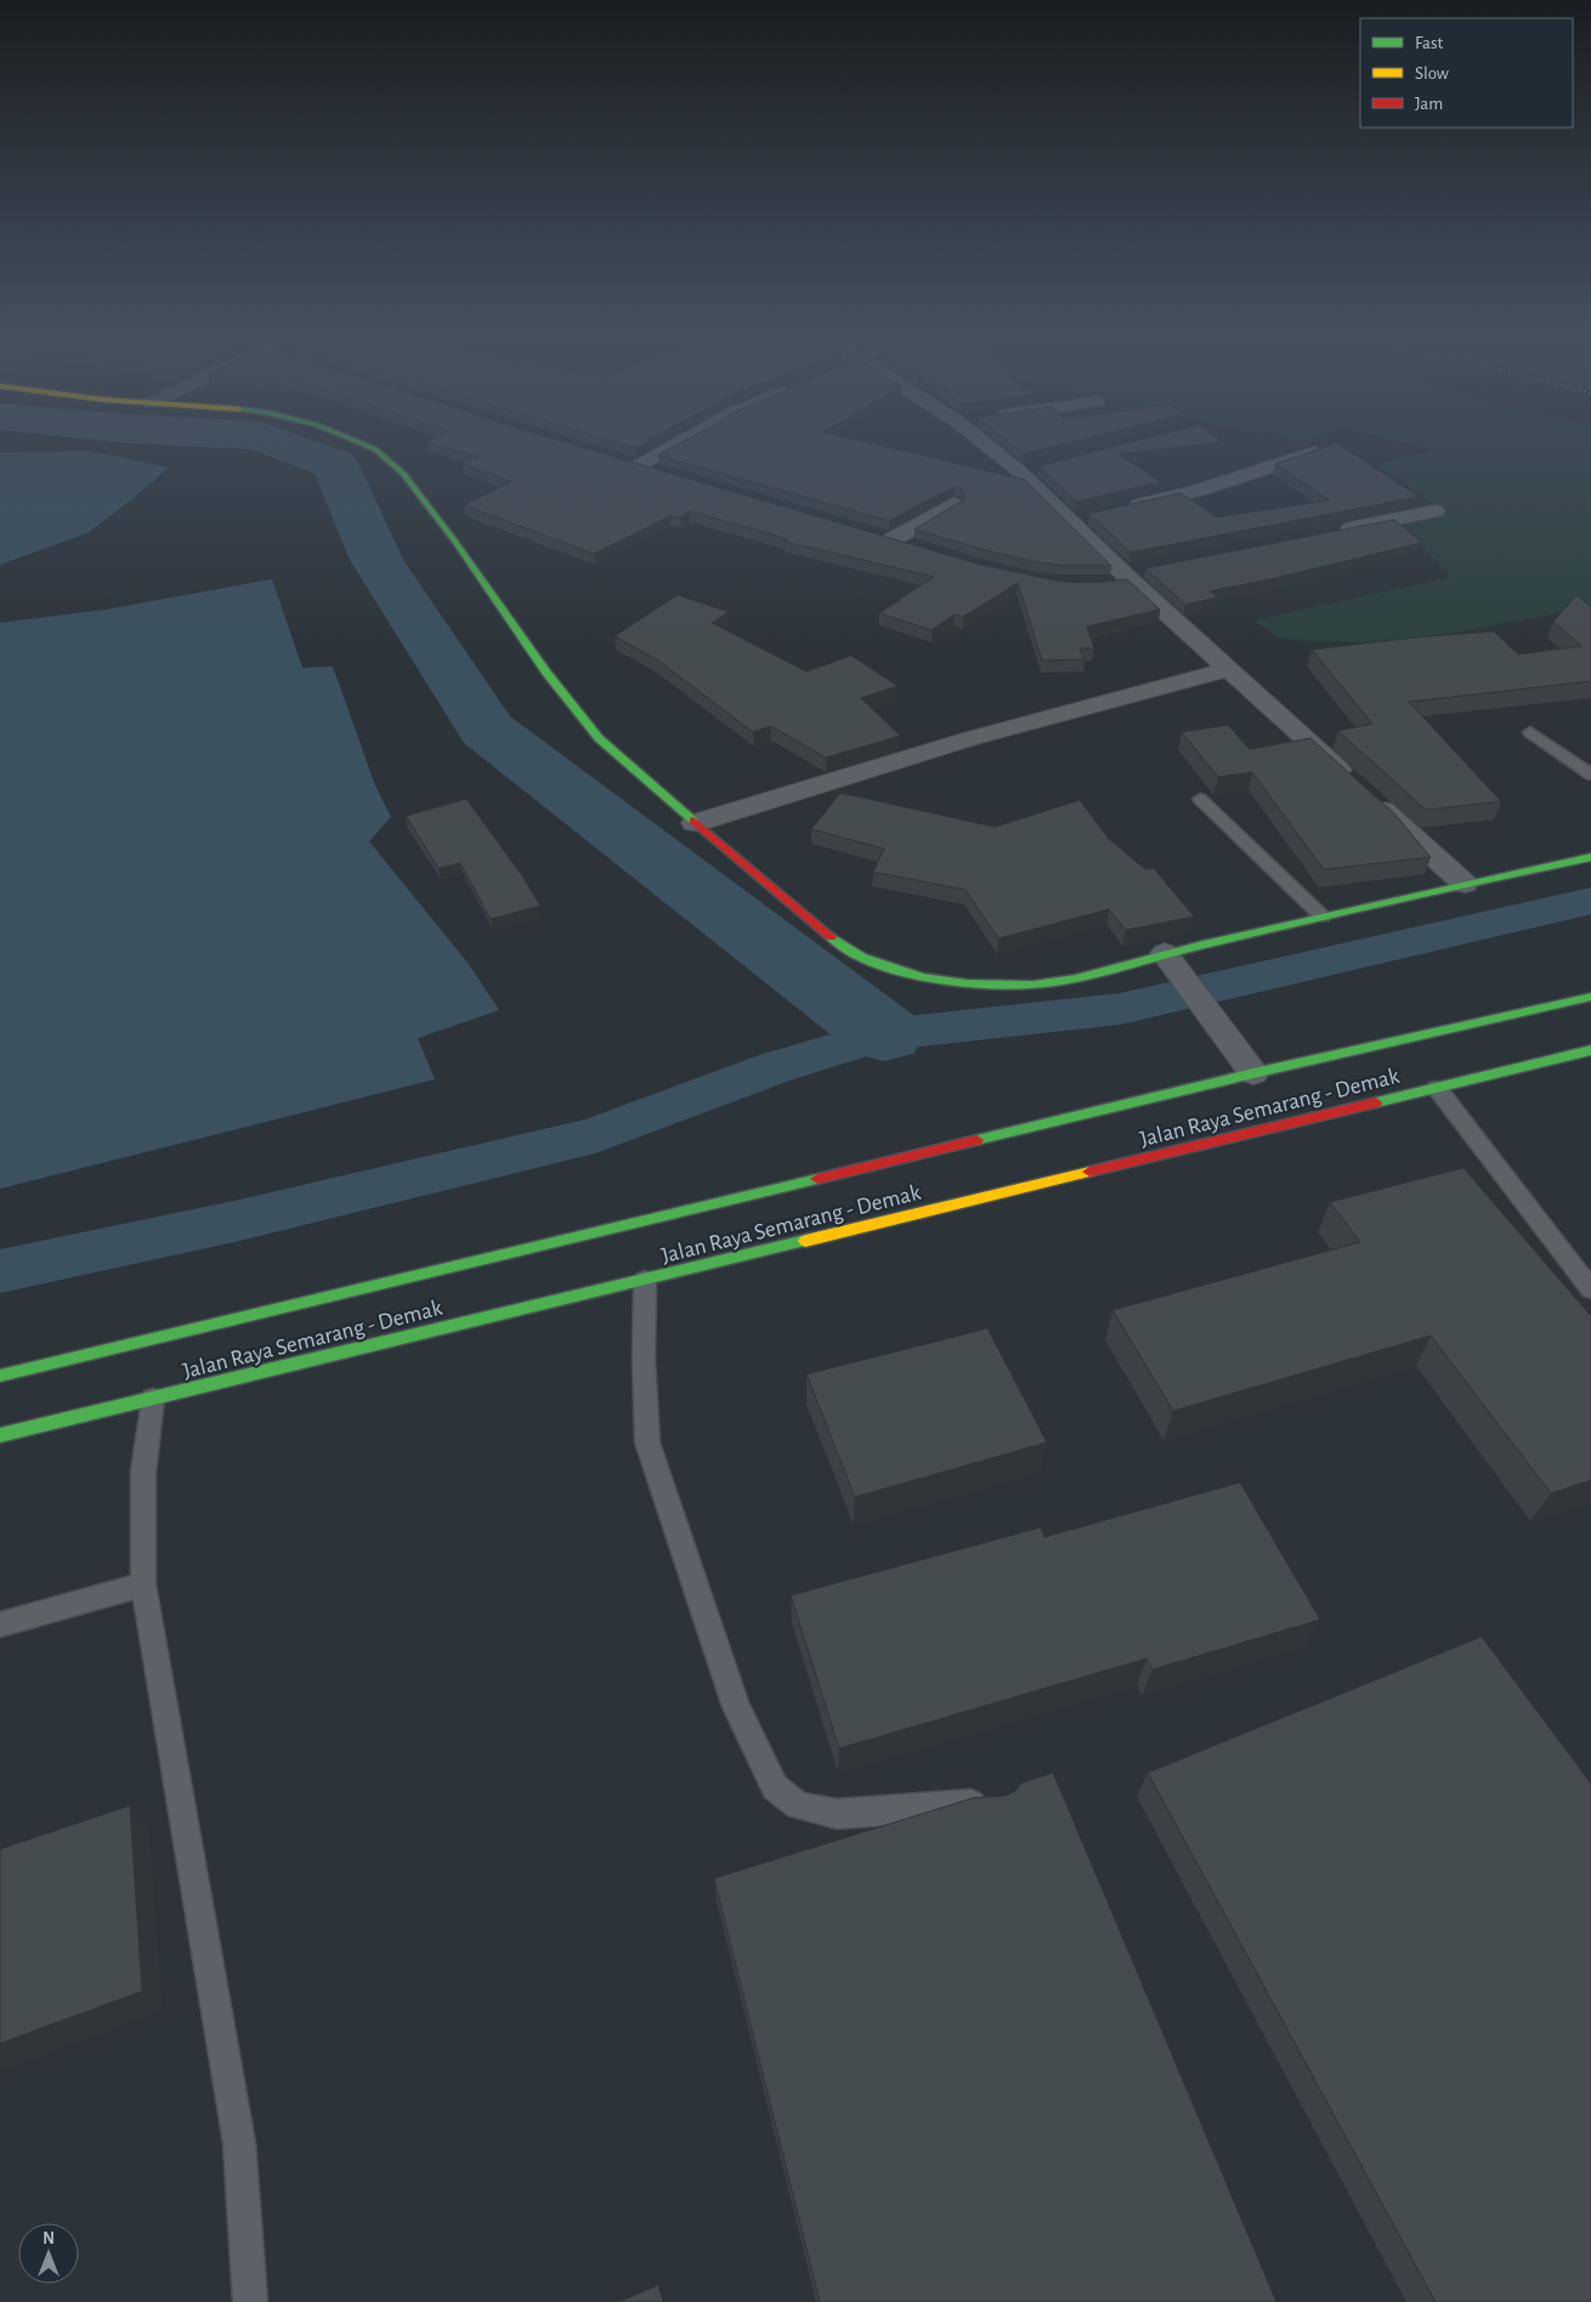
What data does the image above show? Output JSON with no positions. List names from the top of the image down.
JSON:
{
  "streets": {
    "main road": ["Jalan Raya Semarang - Demak"]
  },
  "legend": ["Fast", "Slow", "Jam"],
  "north": "top"
}
